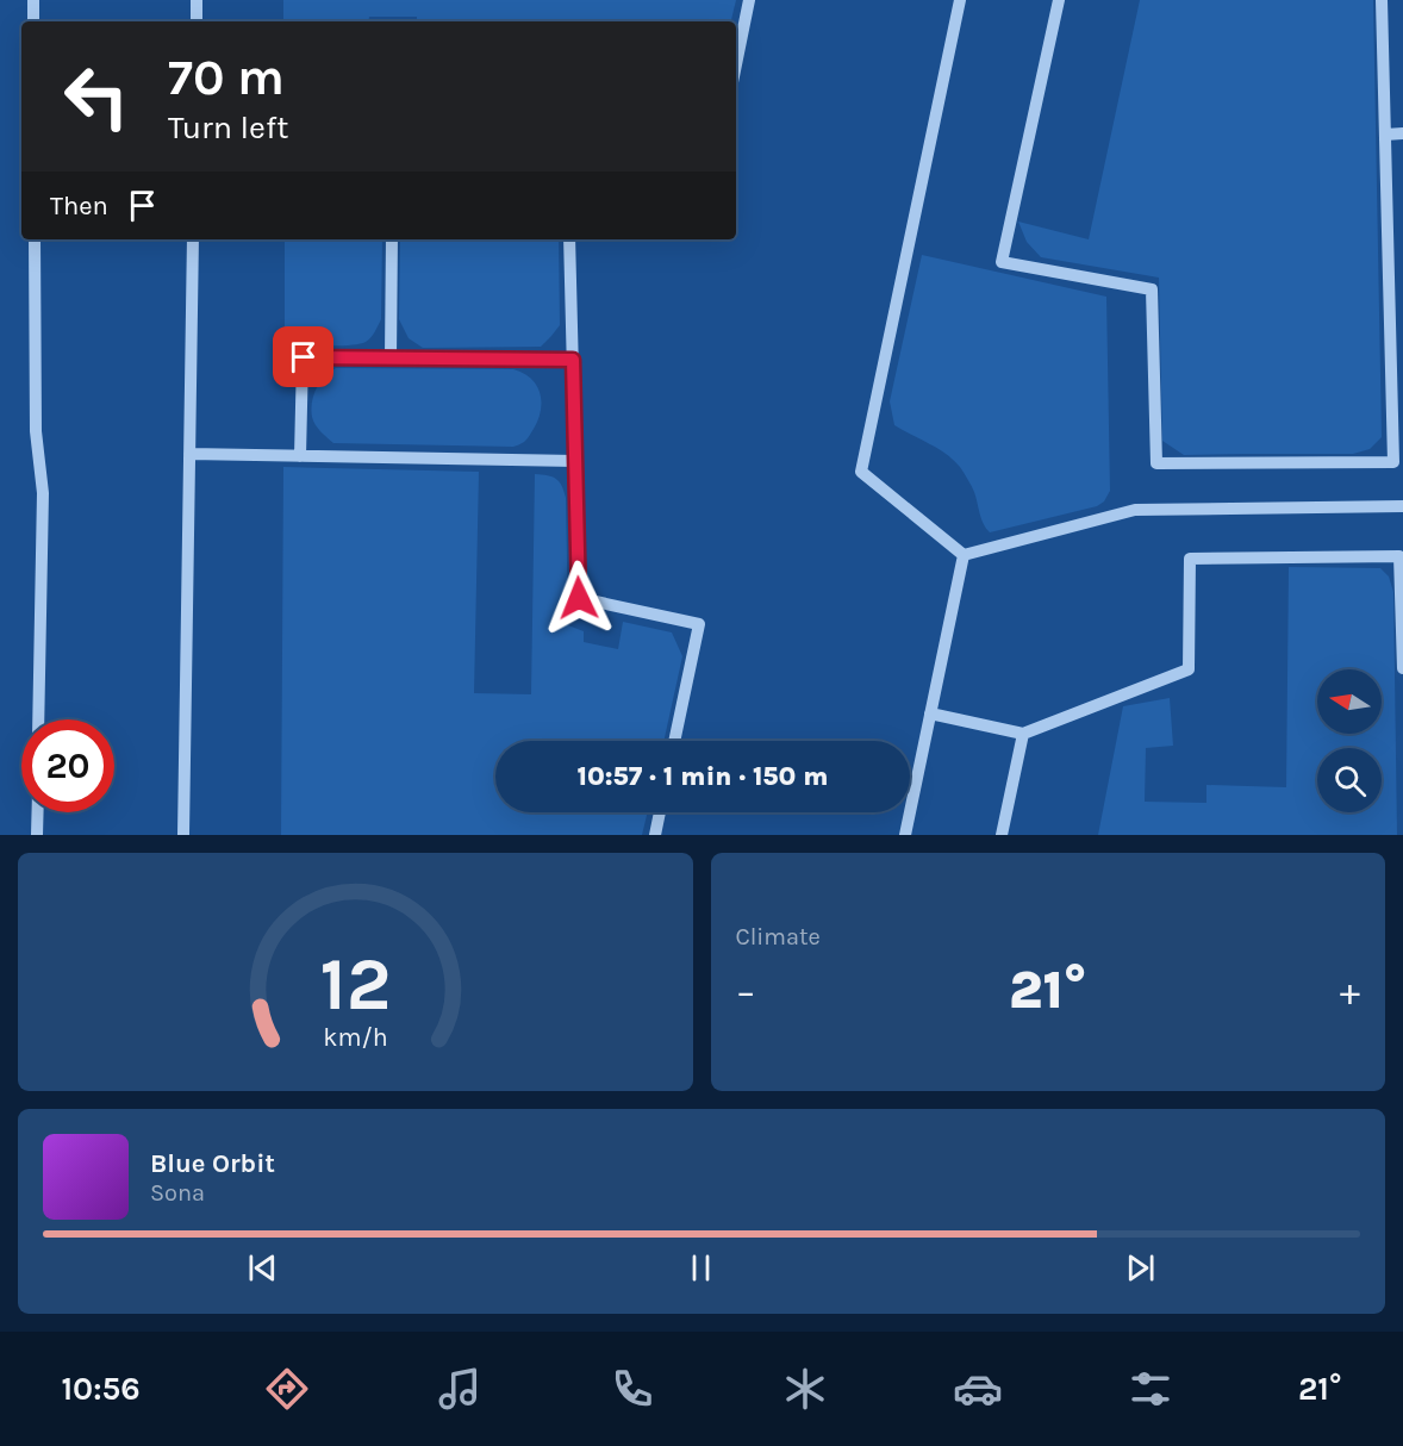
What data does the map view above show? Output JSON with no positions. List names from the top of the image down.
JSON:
{
  "north": "left",
  "page": {
    "turn": ["70 m", "Turn left"],
    "then": "Then",
    "limit": "20",
    "trip": "10:57 · 1 min · 150 m",
    "tile": "Climate",
    "heat": ["−", "21°", "+"],
    "song": ["Blue Orbit", "Sona"],
    "tabs": ["10:56", "21°"],
    "gauge": ["12", "km/h"]
  }
}
